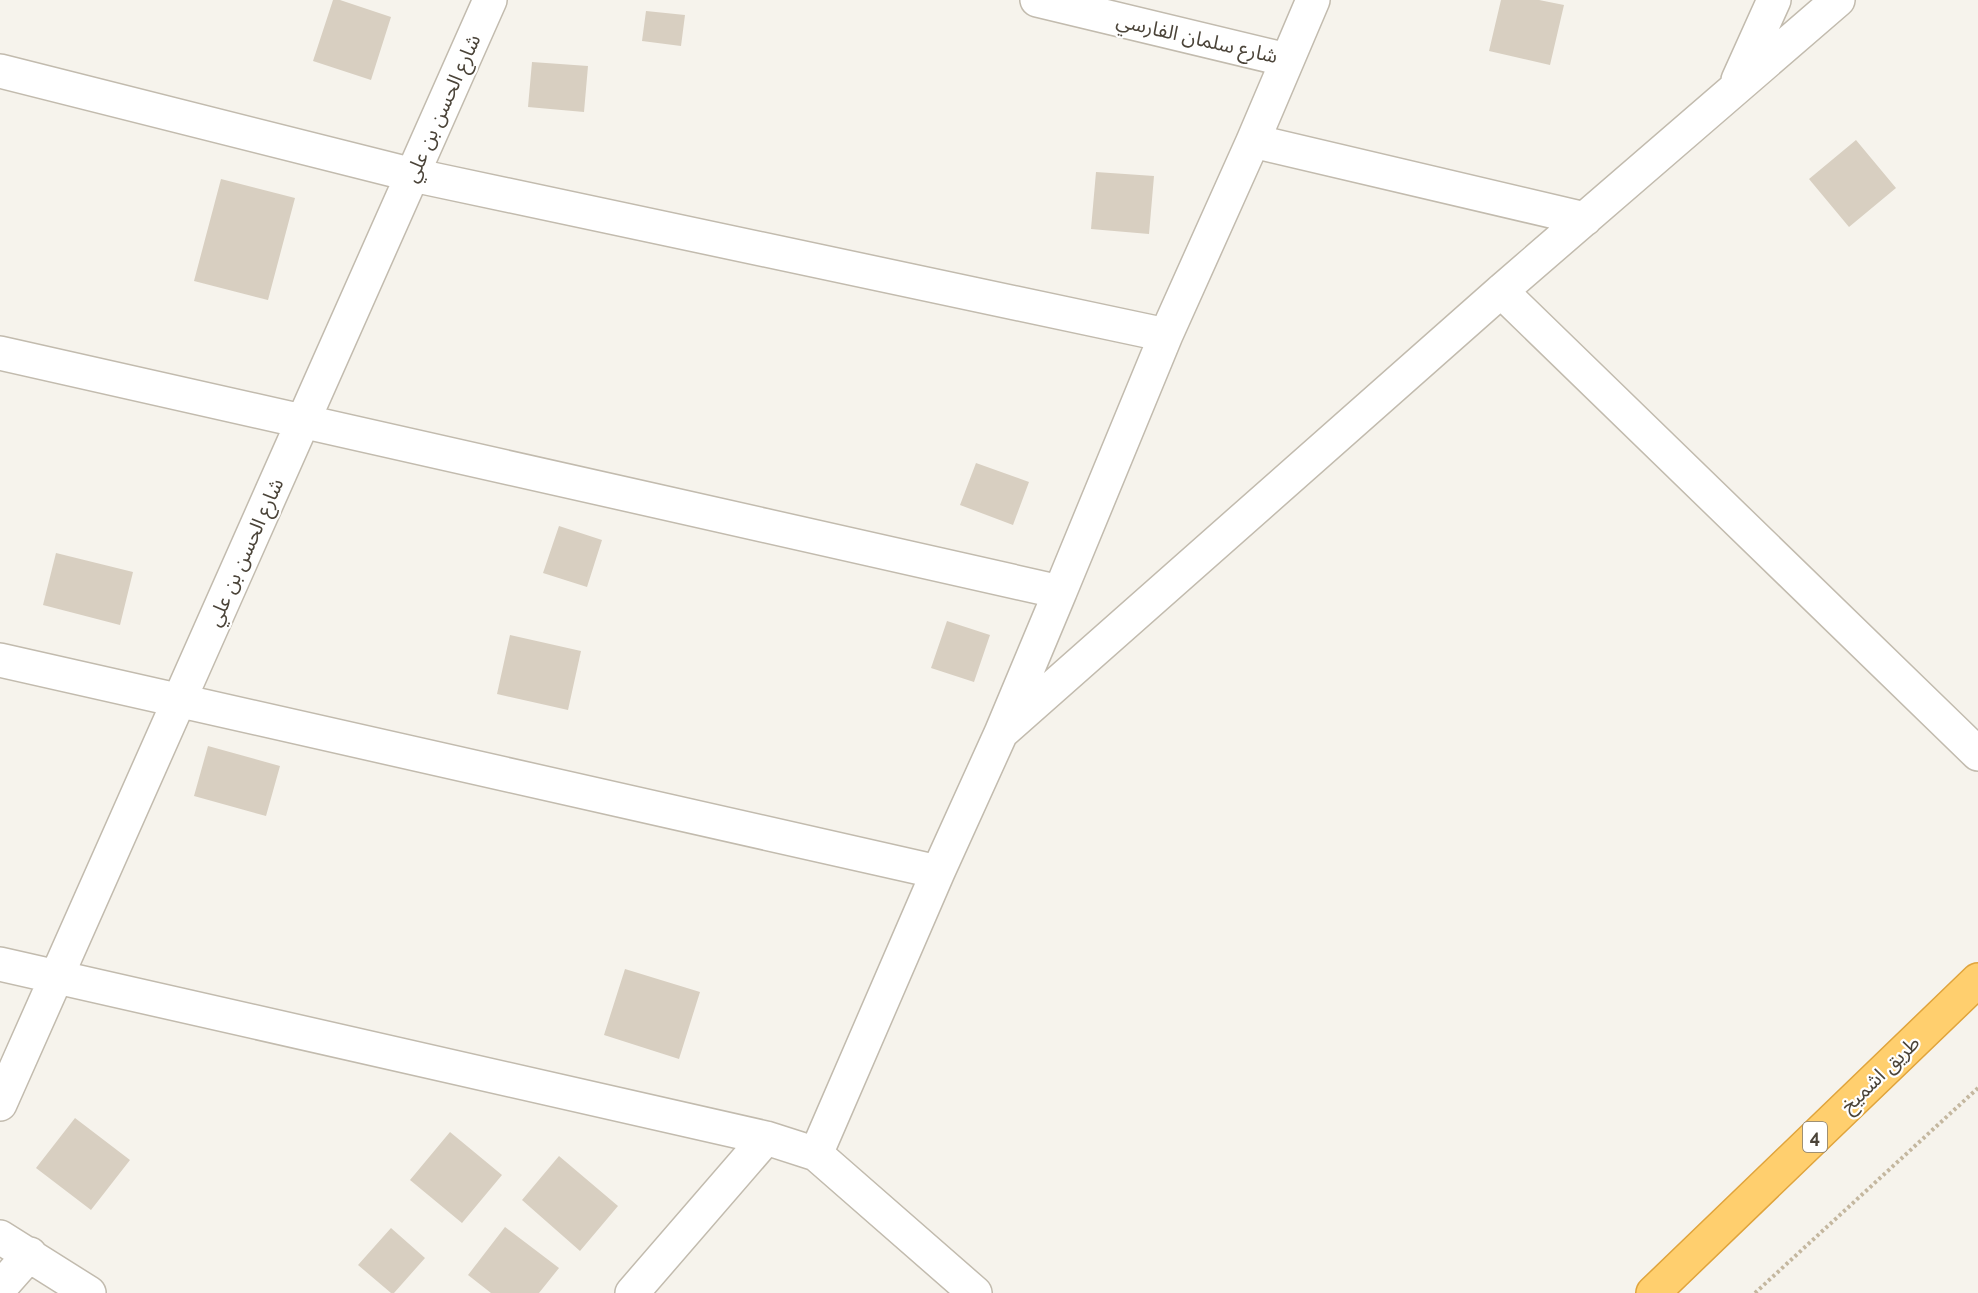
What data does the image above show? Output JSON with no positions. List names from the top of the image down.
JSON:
{
  "streets": {
    "highway": ["طريق اشميخ", "4"],
    "street": ["شارع سلمان الفارسي", "شارع الحسن بن علي"]
  }
}
